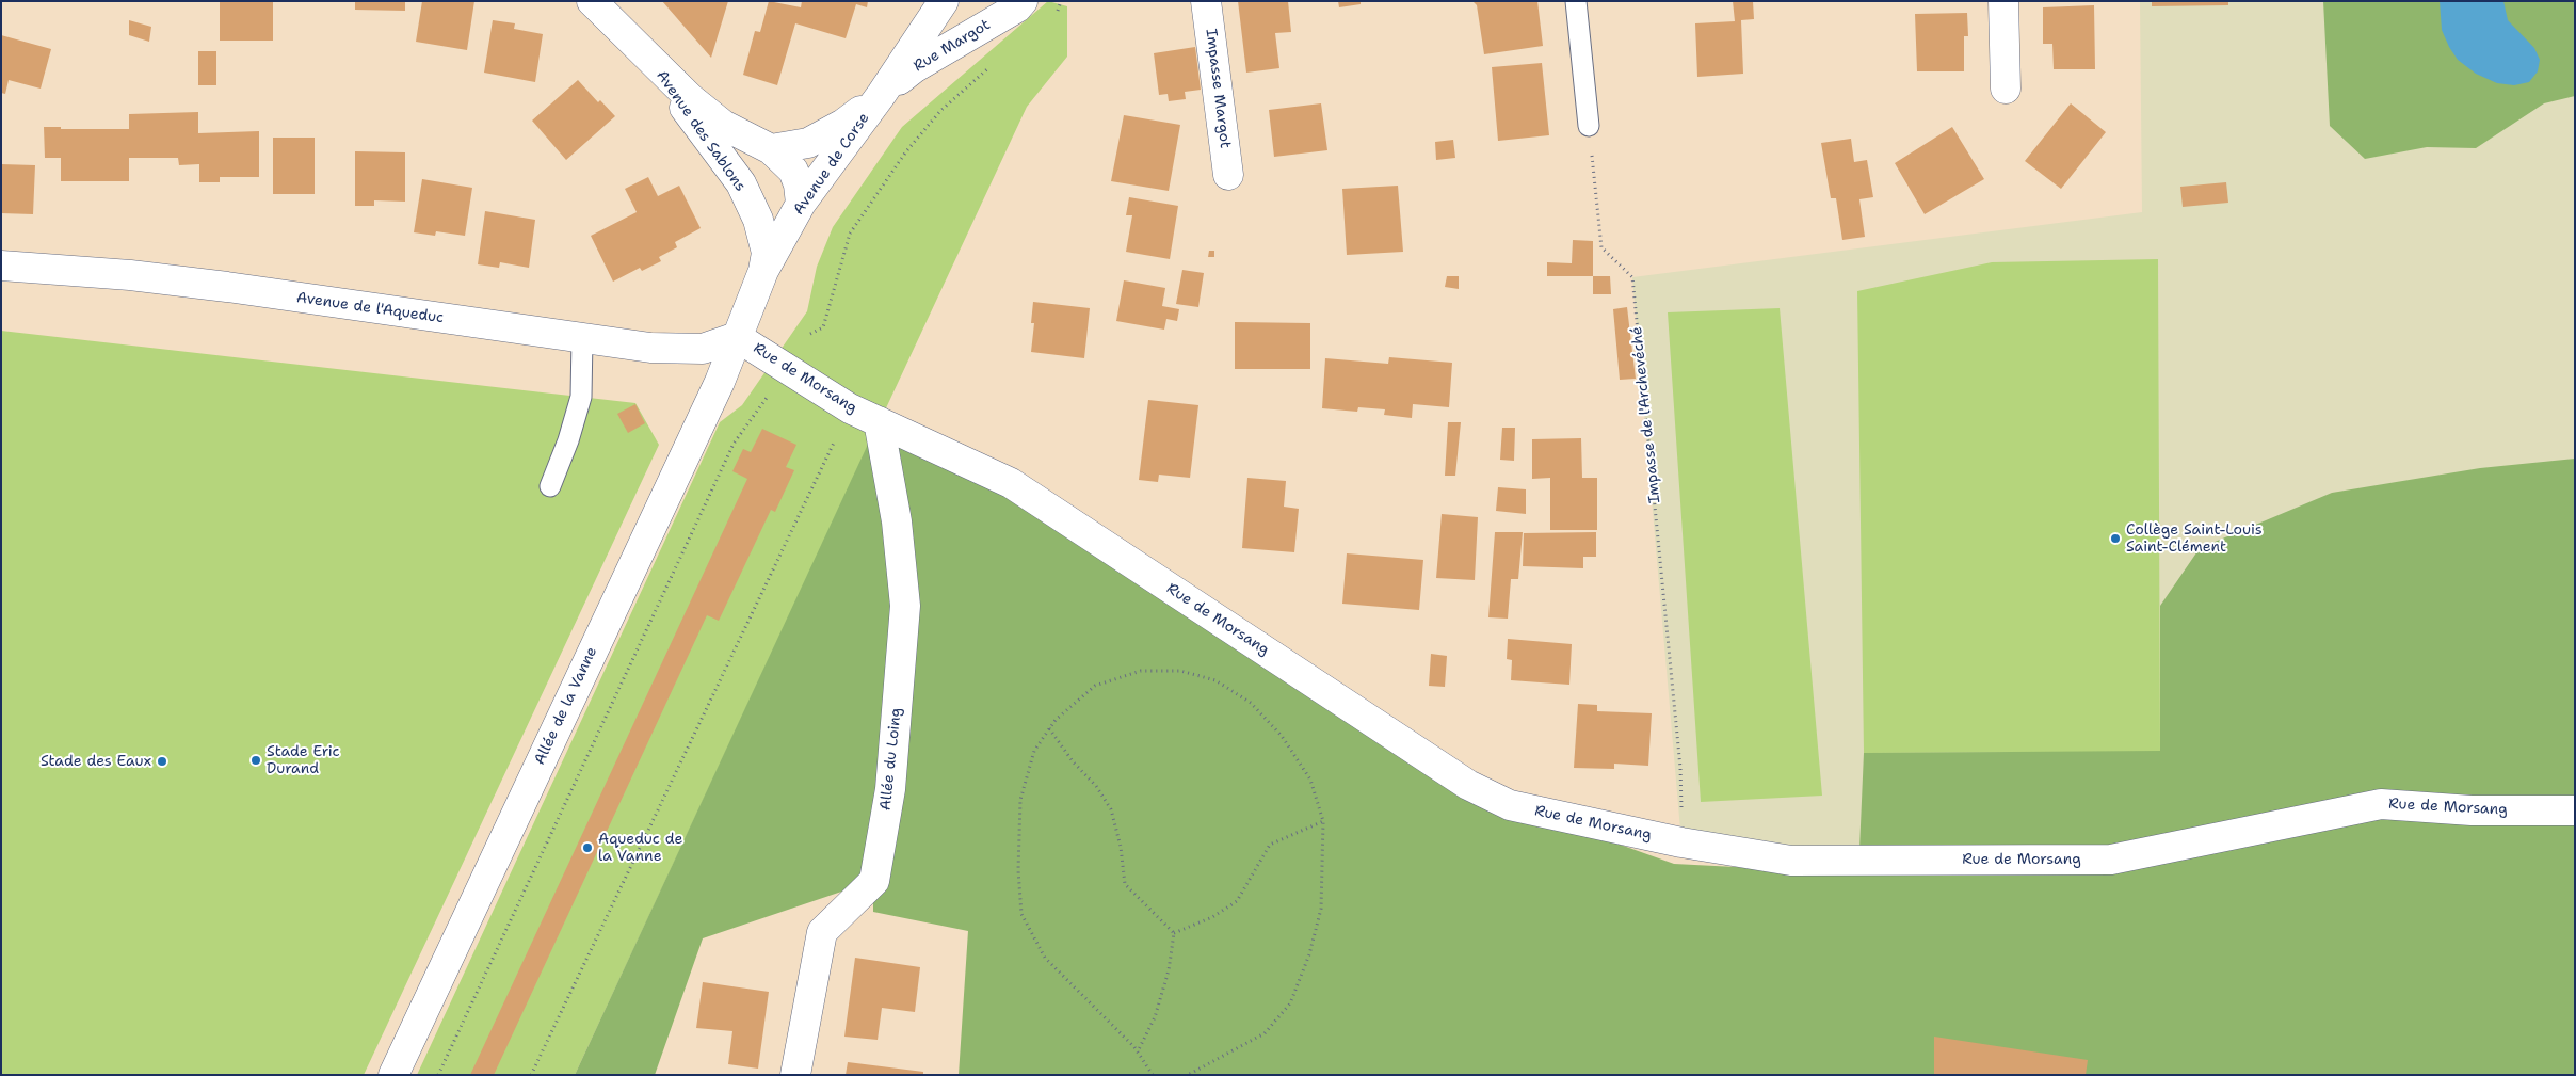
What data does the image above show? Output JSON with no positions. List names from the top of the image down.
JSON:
{
  "streets": {
    "street": [
      "Rue Margot",
      "Impasse Margot",
      "Avenue des Sablons",
      "Avenue de Corse",
      "Avenue de l'Aqueduc",
      "Rue de Morsang",
      "Allée de la Vanne",
      "Allée du Loing"
    ],
    "path": ["Impasse de l'Archevéché"]
  },
  "crossings": [
    ["Rue Margot", "Avenue de Corse"],
    ["Avenue des Sablons", "Avenue de Corse"],
    ["Avenue de Corse", "Avenue de l'Aqueduc"],
    ["Avenue de Corse", "Rue de Morsang"],
    ["Avenue de Corse", "Allée de la Vanne"],
    ["Avenue de l'Aqueduc", "Rue de Morsang"],
    ["Avenue de l'Aqueduc", "Allée de la Vanne"],
    ["Rue de Morsang", "Impasse de l'Archevéché"],
    ["Rue de Morsang", "Allée de la Vanne"],
    ["Rue de Morsang", "Allée du Loing"]
  ],
  "places": [
    "Collège Saint-Louis Saint-Clément",
    "Stade Eric Durand",
    "Stade des Eaux",
    "Aqueduc de la Vanne"
  ]
}
